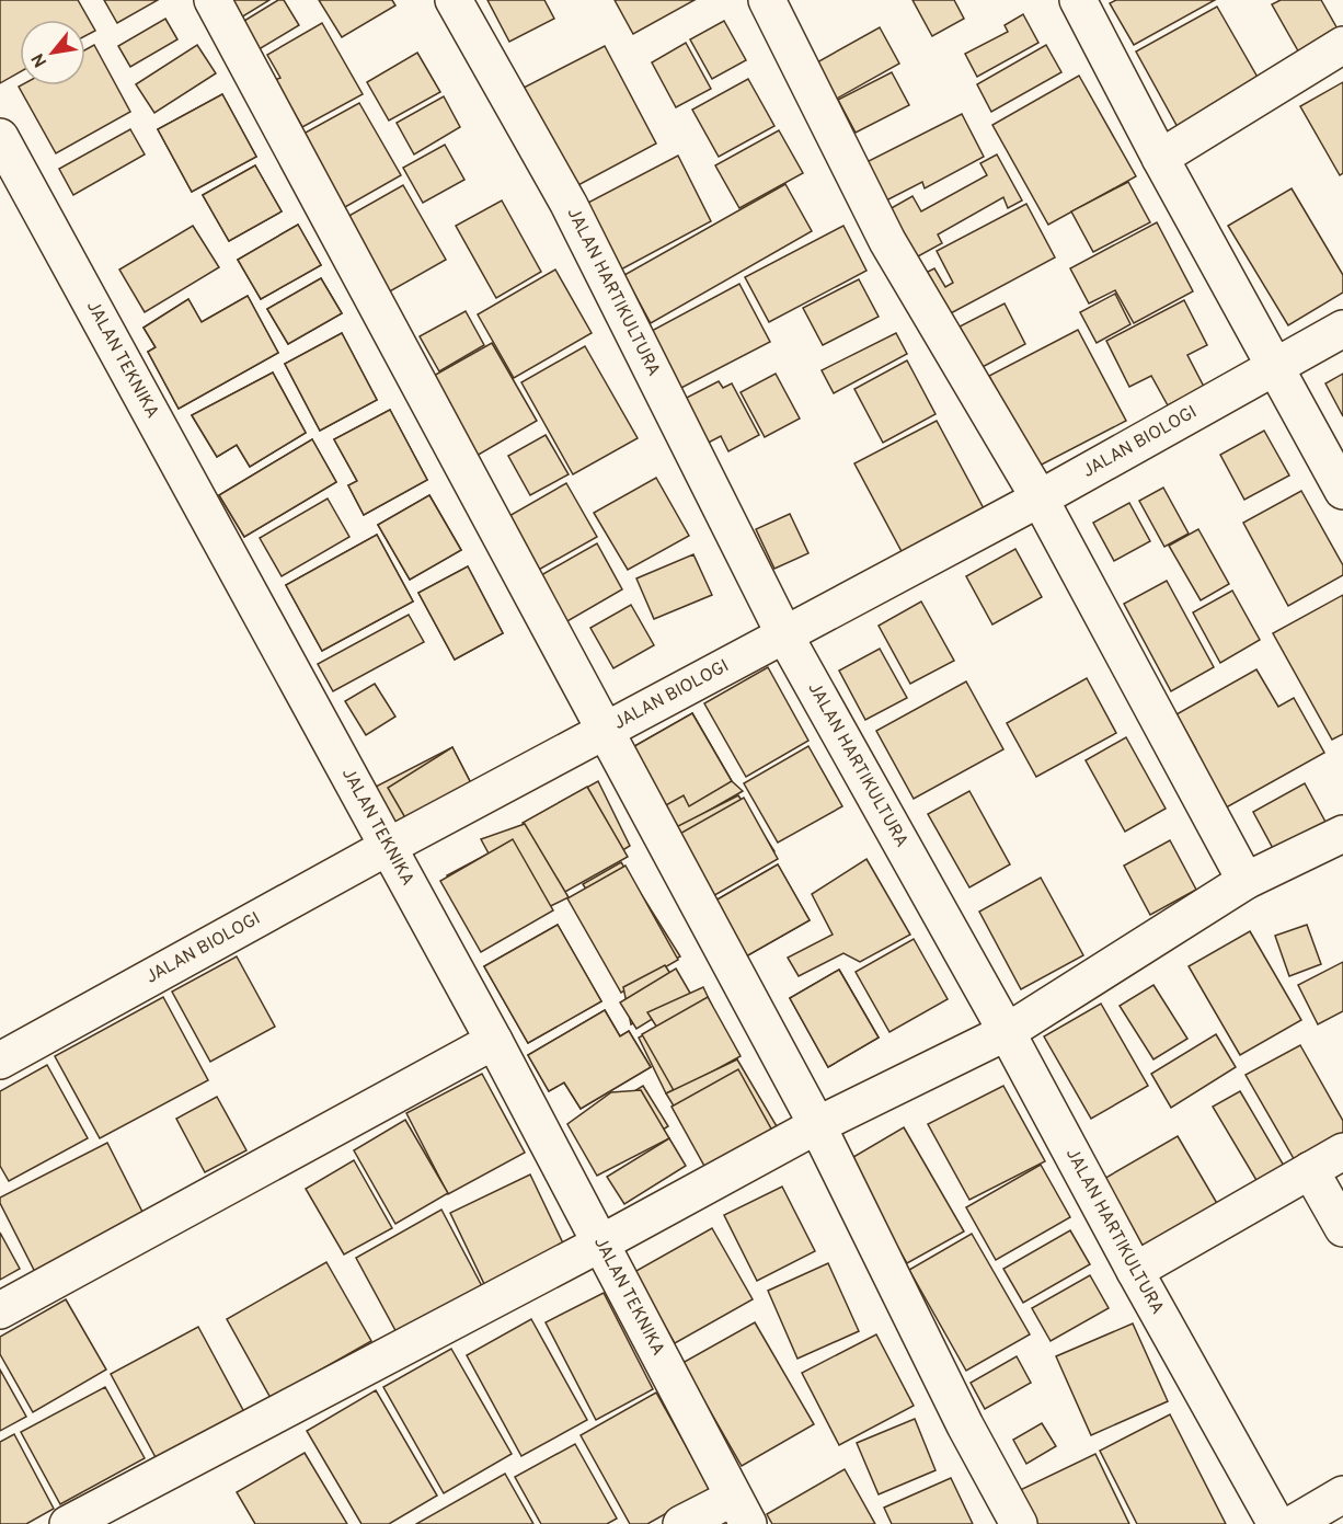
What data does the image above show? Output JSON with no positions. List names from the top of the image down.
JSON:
{
  "streets": {
    "street": ["JALAN HARTIKULTURA", "JALAN TEKNIKA", "JALAN BIOLOGI"]
  },
  "crossings": [
    ["JALAN HARTIKULTURA", "JALAN BIOLOGI"],
    ["JALAN TEKNIKA", "JALAN BIOLOGI"]
  ],
  "north": "bottom left"
}
